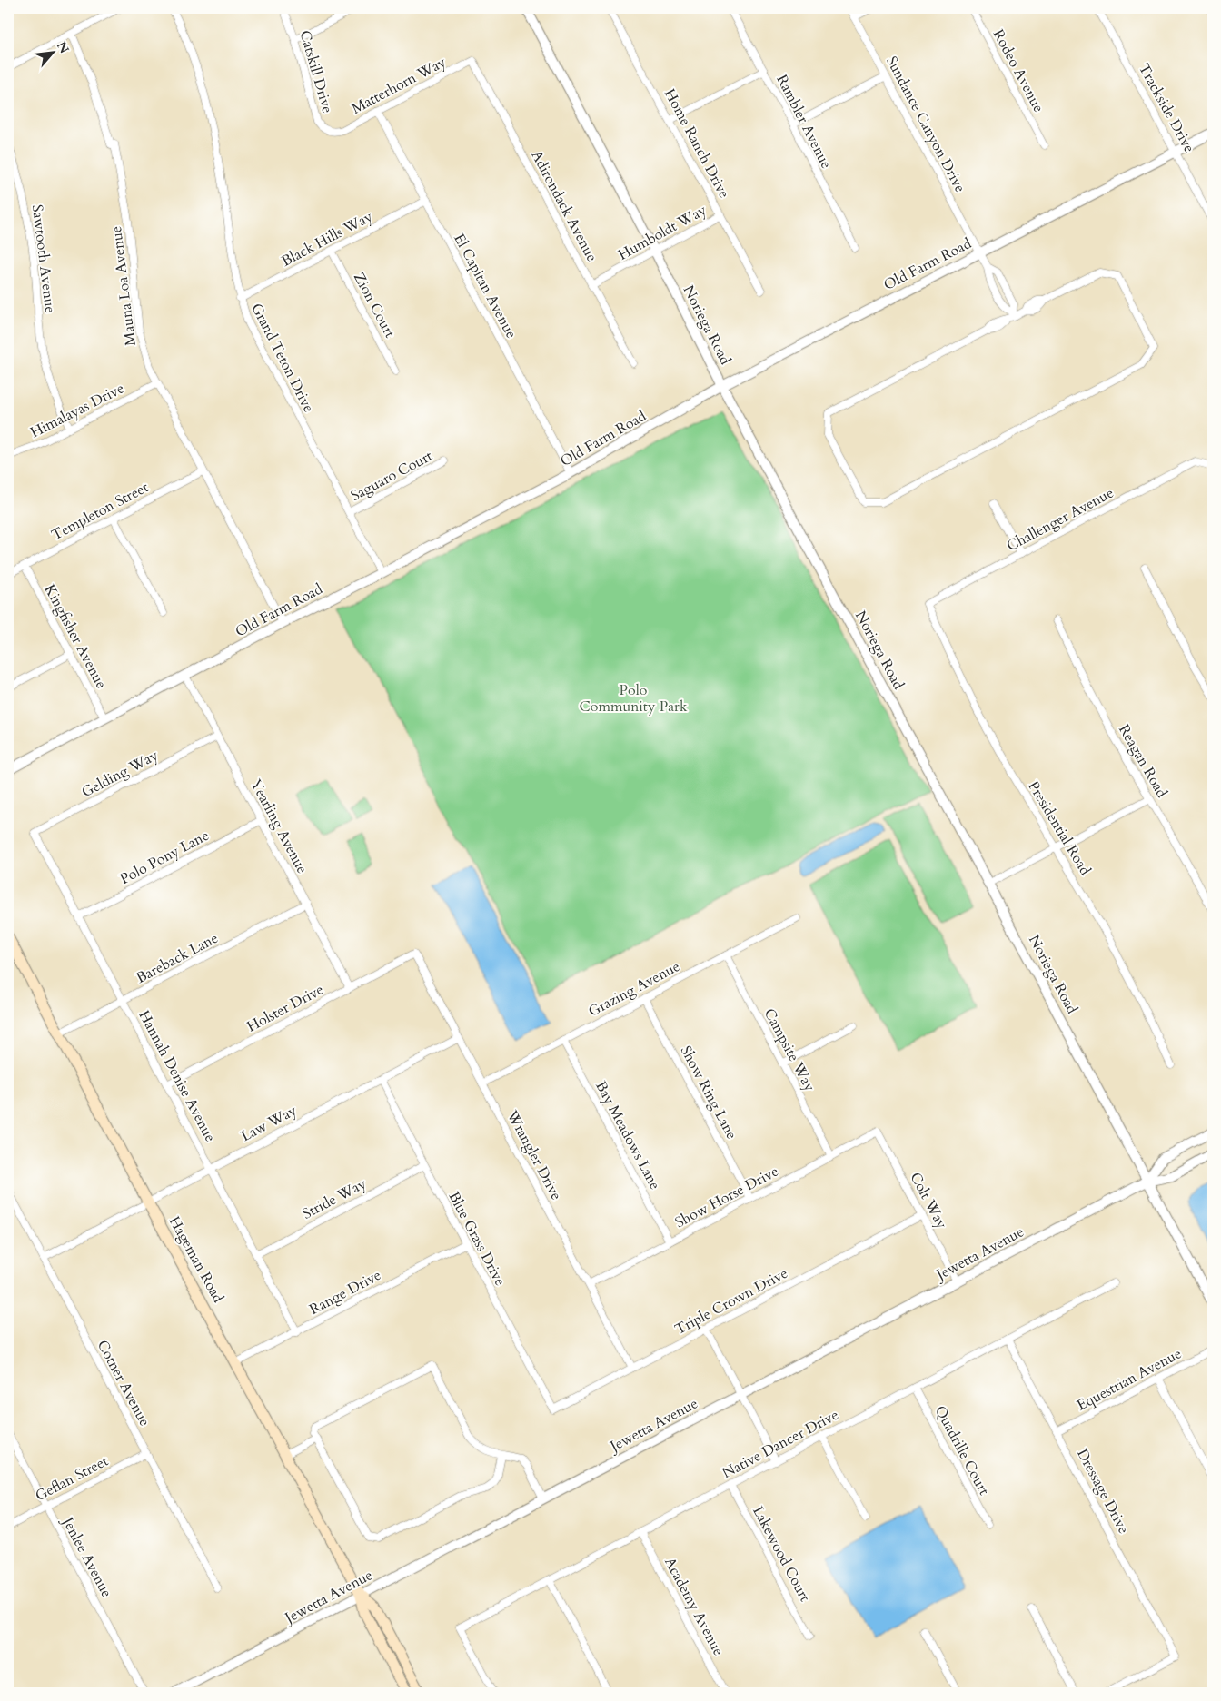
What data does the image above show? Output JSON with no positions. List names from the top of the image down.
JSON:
{
  "streets": {
    "main road": ["Hageman Road"],
    "street": [
      "Rodeo Avenue",
      "Catskill Drive",
      "Matterhorn Way",
      "Trackside Drive",
      "Rambler Avenue",
      "Sundance Canyon Drive",
      "Home Ranch Drive",
      "Adirondack Avenue",
      "Humboldt Way",
      "Black Hills Way",
      "Sawtooth Avenue",
      "Old Farm Road",
      "Mauna Loa Avenue",
      "El Capitan Avenue",
      "Zion Court",
      "Noriega Road",
      "Grand Teton Drive",
      "Himalayas Drive",
      "Saguaro Court",
      "Templeton Street",
      "Challenger Avenue",
      "Kingfisher Avenue",
      "Reagan Road",
      "Gelding Way",
      "Yearling Avenue",
      "Presidential Road",
      "Polo Pony Lane",
      "Bareback Lane",
      "Grazing Avenue",
      "Holster Drive",
      "Campsite Way",
      "Hannah Denise Avenue",
      "Show Ring Lane",
      "Law Way",
      "Bay Meadows Lane",
      "Wrangler Drive",
      "Show Horse Drive",
      "Stride Way",
      "Colt Way",
      "Blue Grass Drive",
      "Jewetta Avenue",
      "Range Drive",
      "Triple Crown Drive",
      "Equestrian Avenue",
      "Cotner Avenue",
      "Native Dancer Drive",
      "Quadrille Court",
      "Geflan Street",
      "Dressage Drive",
      "Lakewood Court",
      "Jenlee Avenue",
      "Academy Avenue"
    ]
  },
  "crossings": [
    ["Catskill Drive", "Matterhorn Way"],
    ["Matterhorn Way", "Adirondack Avenue"],
    ["Matterhorn Way", "El Capitan Avenue"],
    ["Trackside Drive", "Old Farm Road"],
    ["Sundance Canyon Drive", "Old Farm Road"],
    ["Home Ranch Drive", "Humboldt Way"],
    ["Adirondack Avenue", "Humboldt Way"],
    ["Humboldt Way", "Noriega Road"],
    ["Black Hills Way", "El Capitan Avenue"],
    ["Black Hills Way", "Zion Court"],
    ["Black Hills Way", "Grand Teton Drive"],
    ["Sawtooth Avenue", "Himalayas Drive"],
    ["Old Farm Road", "Mauna Loa Avenue"],
    ["Old Farm Road", "El Capitan Avenue"],
    ["Old Farm Road", "Noriega Road"],
    ["Old Farm Road", "Grand Teton Drive"],
    ["Old Farm Road", "Kingfisher Avenue"],
    ["Old Farm Road", "Yearling Avenue"],
    ["Mauna Loa Avenue", "Himalayas Drive"],
    ["Mauna Loa Avenue", "Templeton Street"],
    ["Noriega Road", "Jewetta Avenue"],
    ["Grand Teton Drive", "Saguaro Court"],
    ["Templeton Street", "Kingfisher Avenue"],
    ["Challenger Avenue", "Presidential Road"],
    ["Gelding Way", "Yearling Avenue"],
    ["Gelding Way", "Hannah Denise Avenue"],
    ["Yearling Avenue", "Polo Pony Lane"],
    ["Yearling Avenue", "Bareback Lane"],
    ["Yearling Avenue", "Holster Drive"],
    ["Polo Pony Lane", "Hannah Denise Avenue"],
    ["Bareback Lane", "Hannah Denise Avenue"],
    ["Bareback Lane", "Hageman Road"],
    ["Grazing Avenue", "Campsite Way"],
    ["Grazing Avenue", "Show Ring Lane"],
    ["Grazing Avenue", "Bay Meadows Lane"],
    ["Grazing Avenue", "Wrangler Drive"],
    ["Holster Drive", "Hannah Denise Avenue"],
    ["Holster Drive", "Wrangler Drive"],
    ["Campsite Way", "Show Horse Drive"],
    ["Hannah Denise Avenue", "Law Way"],
    ["Hannah Denise Avenue", "Stride Way"],
    ["Hannah Denise Avenue", "Range Drive"],
    ["Show Ring Lane", "Show Horse Drive"],
    ["Law Way", "Wrangler Drive"],
    ["Law Way", "Blue Grass Drive"],
    ["Law Way", "Hageman Road"],
    ["Law Way", "Cotner Avenue"],
    ["Bay Meadows Lane", "Show Horse Drive"],
    ["Wrangler Drive", "Show Horse Drive"],
    ["Wrangler Drive", "Triple Crown Drive"],
    ["Show Horse Drive", "Colt Way"],
    ["Stride Way", "Blue Grass Drive"],
    ["Colt Way", "Jewetta Avenue"],
    ["Colt Way", "Triple Crown Drive"],
    ["Blue Grass Drive", "Range Drive"],
    ["Blue Grass Drive", "Triple Crown Drive"],
    ["Jewetta Avenue", "Hageman Road"],
    ["Hageman Road", "Range Drive"],
    ["Equestrian Avenue", "Dressage Drive"],
    ["Cotner Avenue", "Geflan Street"],
    ["Native Dancer Drive", "Quadrille Court"],
    ["Native Dancer Drive", "Dressage Drive"],
    ["Native Dancer Drive", "Lakewood Court"],
    ["Native Dancer Drive", "Academy Avenue"],
    ["Geflan Street", "Jenlee Avenue"]
  ],
  "parks": ["Polo Community Park"],
  "north": "top right"
}
